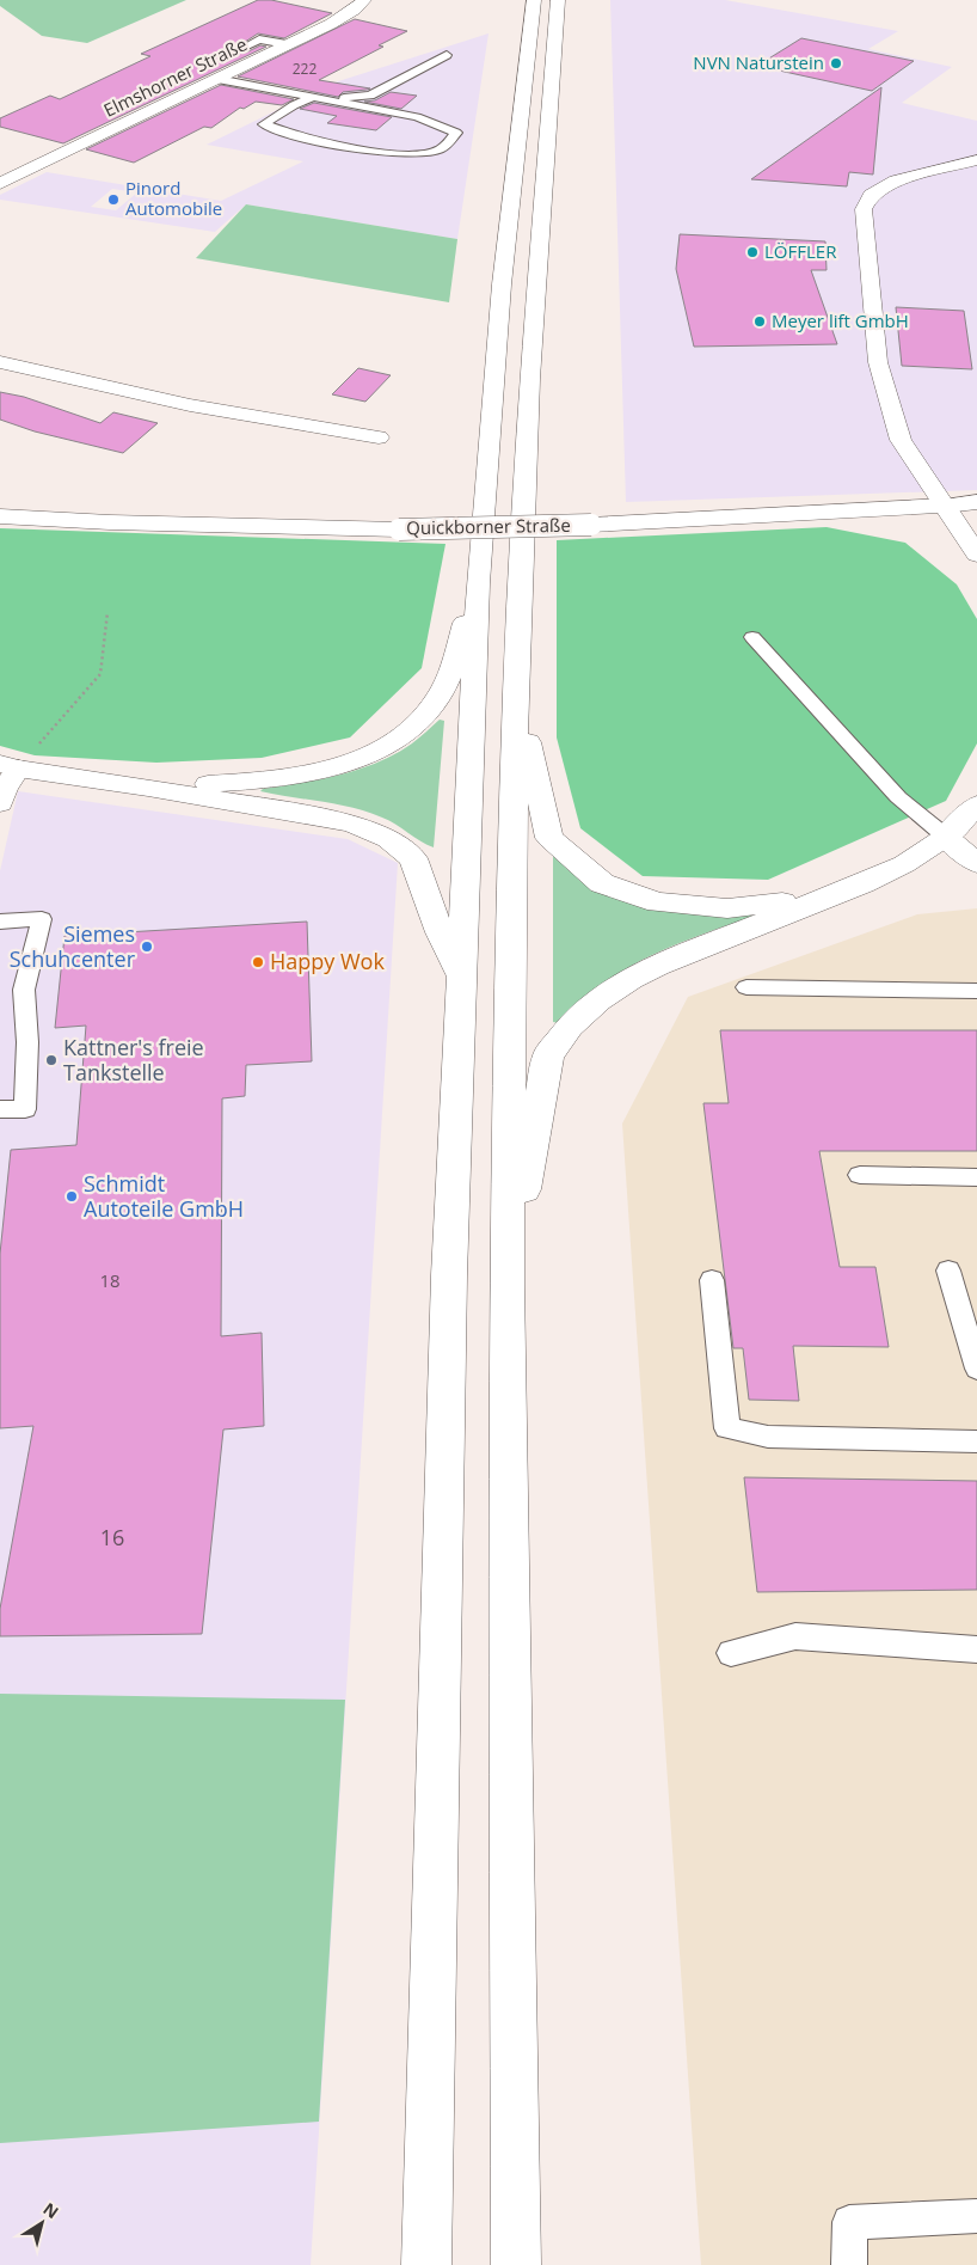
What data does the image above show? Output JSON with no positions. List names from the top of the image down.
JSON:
{
  "streets": {
    "main road": ["Elmshorner Straße", "Quickborner Straße"]
  },
  "places": [
    "NVN Naturstein",
    "Pinord Automobile",
    "LÖFFLER",
    "Meyer lift GmbH",
    "Siemes Schuhcenter",
    "Happy Wok",
    "Kattner's freie Tankstelle",
    "Schmidt Autoteile GmbH"
  ],
  "house_numbers": ["222", "18", "16"],
  "north": "top right"
}
